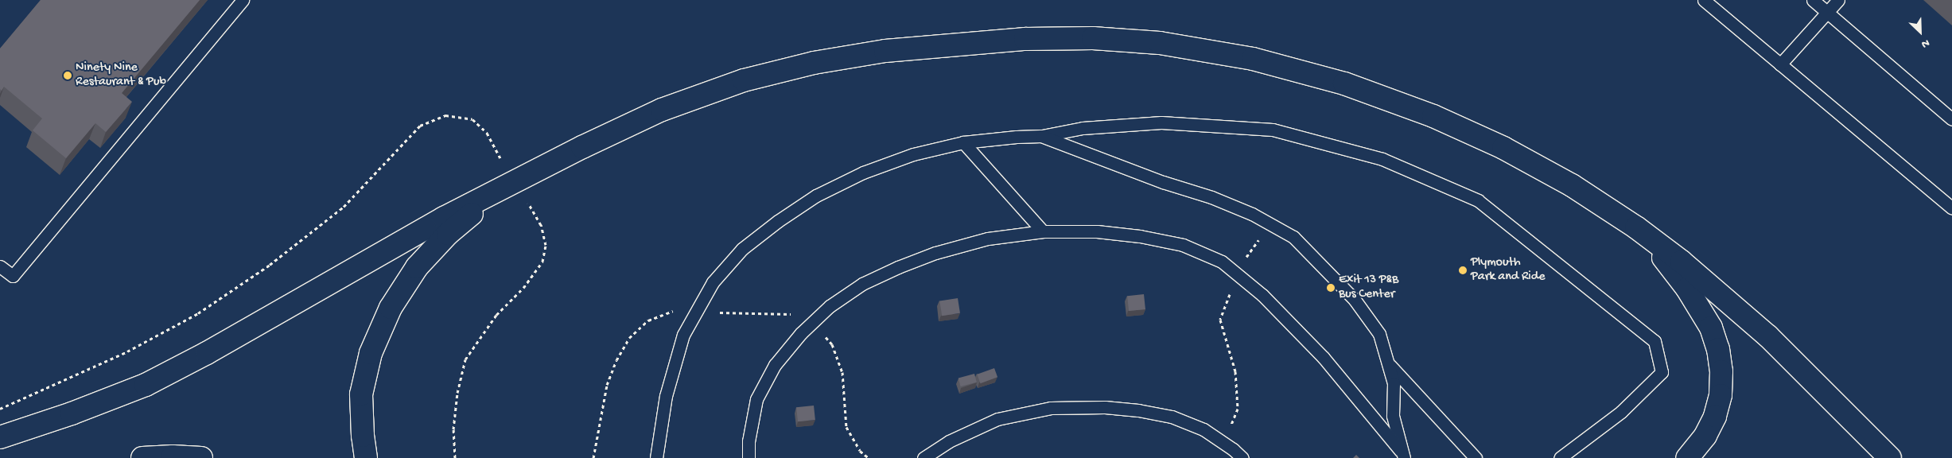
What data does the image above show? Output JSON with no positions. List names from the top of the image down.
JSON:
{
  "places": ["Ninety Nine Restaurant & Pub", "Plymouth Park and Ride", "Exit 13 P&B Bus Center"],
  "north": "bottom right"
}
